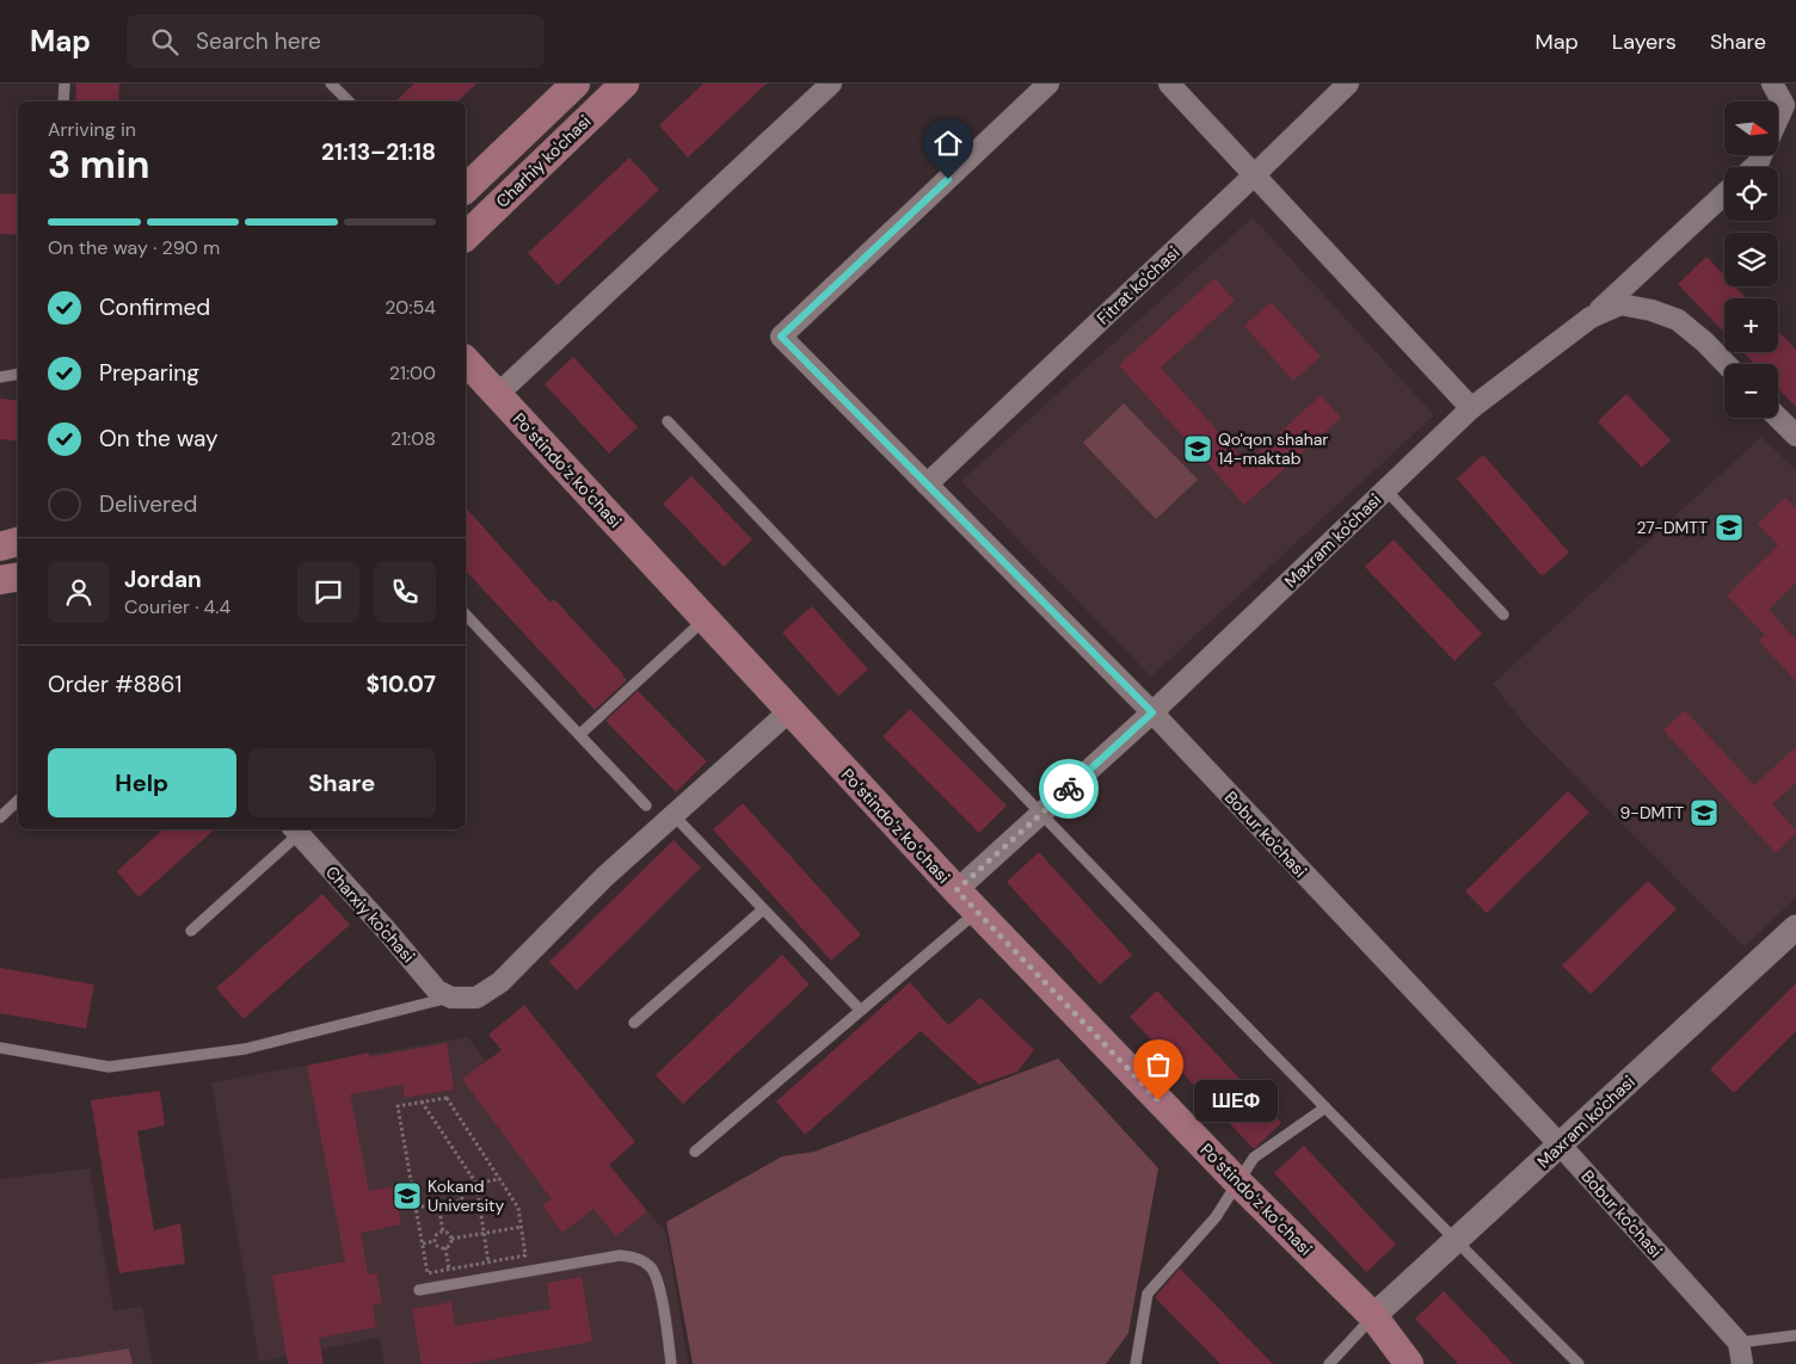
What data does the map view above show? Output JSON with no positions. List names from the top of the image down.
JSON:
{
  "streets": {
    "main road": ["Charhiy ko'chasi", "Poʻstindoʻz koʻchasi"],
    "street": [
      "Fitrat ko'chasi",
      "Maxram ko'chasi",
      "Bobur ko'chasi",
      "Charxiy ko'chasi"
    ]
  },
  "crossings": [
    ["Fitrat ko'chasi", "Bobur ko'chasi"],
    ["Poʻstindoʻz koʻchasi", "Maxram ko'chasi"],
    ["Maxram ko'chasi", "Bobur ko'chasi"]
  ],
  "places": {
    "school or university": [
      "Qo'qon shahar 14-maktab",
      "27-DMTT",
      "9-DMTT",
      "Kokand University"
    ],
    "other": ["ШЕФ"]
  },
  "north": "right",
  "page": {
    "header": "Map",
    "search": "Search here",
    "nav": ["Map", "Layers", "Share"],
    "map_buttons": ["+", "−"],
    "heading": ["3 min", "Arriving in", "21:13–21:18"],
    "panel": [
      "Jordan",
      "Courier · 4.4",
      "Order #8861",
      "$10.07"
    ],
    "bar": "On the way · 290 m",
    "list": [
      ["Confirmed", "20:54"],
      ["Preparing", "21:00"],
      ["On the way", "21:08"],
      "Delivered"
    ],
    "buttons": ["Help", "Share"],
    "bubble": "ШЕФ"
  }
}
